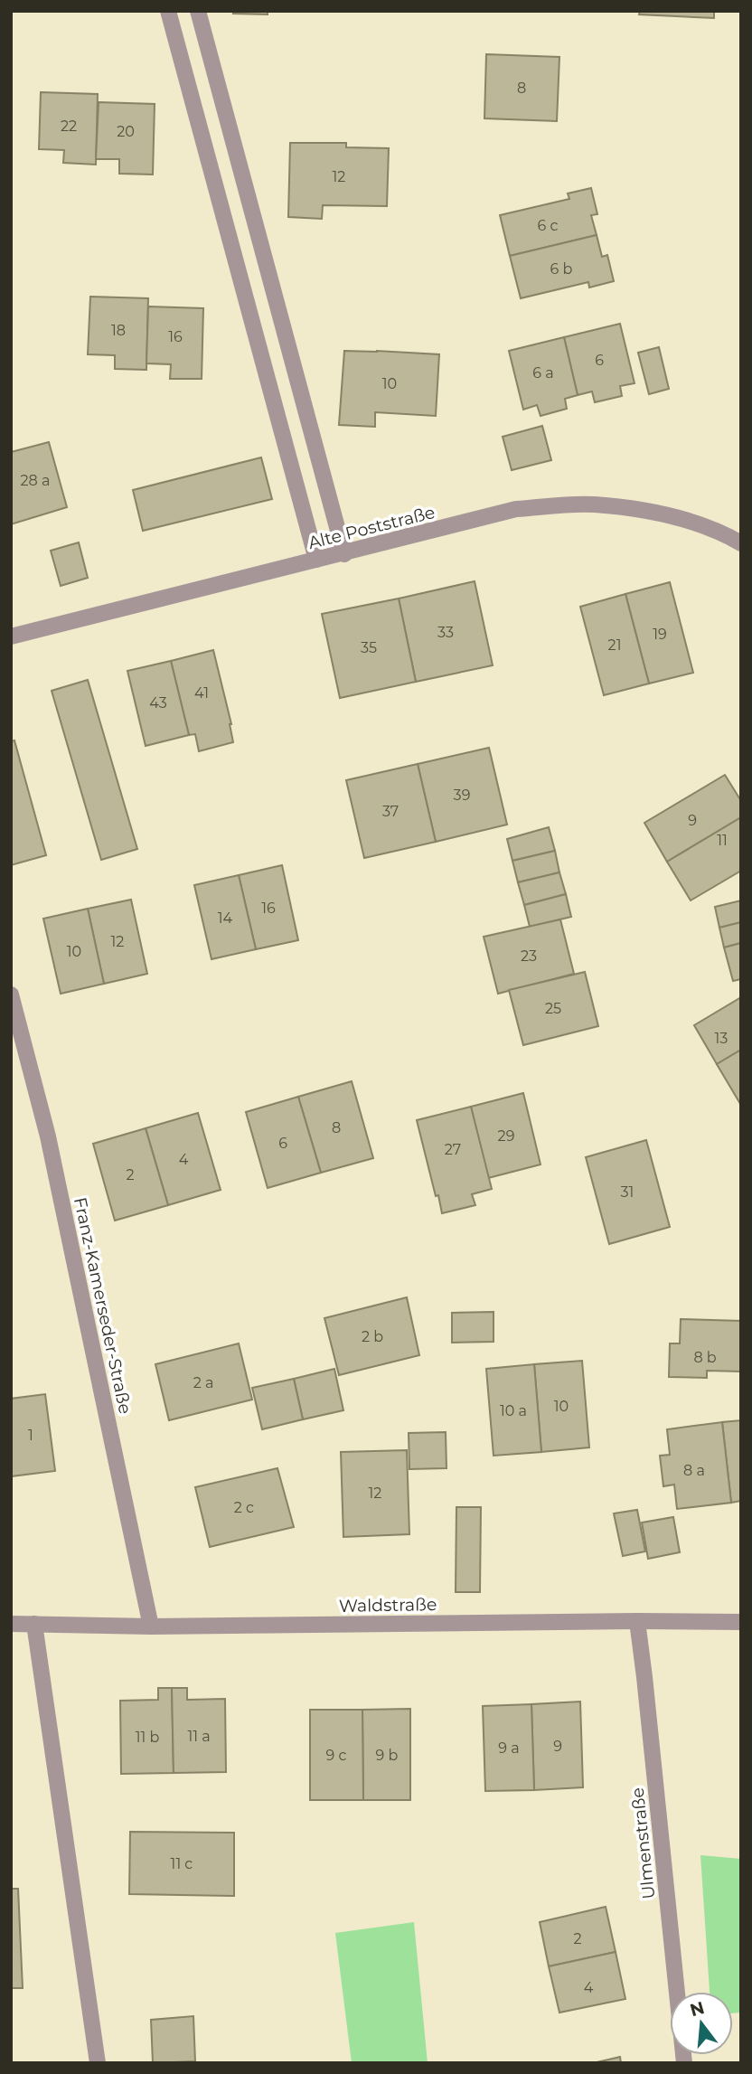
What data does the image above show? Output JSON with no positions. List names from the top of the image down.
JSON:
{
  "streets": {
    "street": [
      "Alte Poststraße",
      "Franz-Kamerseder-Straße",
      "Waldstraße",
      "Ulmenstraße"
    ]
  },
  "crossings": [
    ["Franz-Kamerseder-Straße", "Waldstraße"],
    ["Waldstraße", "Ulmenstraße"]
  ],
  "house_numbers": [
    "8",
    "22",
    "20",
    "12",
    "6 c",
    "6 b",
    "18",
    "16",
    "6",
    "6 a",
    "10",
    "28 a",
    "33",
    "19",
    "21",
    "35",
    "41",
    "43",
    "39",
    "37",
    "9",
    "11",
    "16",
    "14",
    "12",
    "10",
    "23",
    "25",
    "13",
    "8",
    "29",
    "6",
    "27",
    "4",
    "2",
    "31",
    "2 b",
    "8 b",
    "2 a",
    "10",
    "10 a",
    "1",
    "8 a",
    "12",
    "2 c",
    "11 a",
    "11 b",
    "9",
    "9 a",
    "9 c",
    "9 b",
    "11 c",
    "2",
    "4"
  ],
  "north": "top"
}
